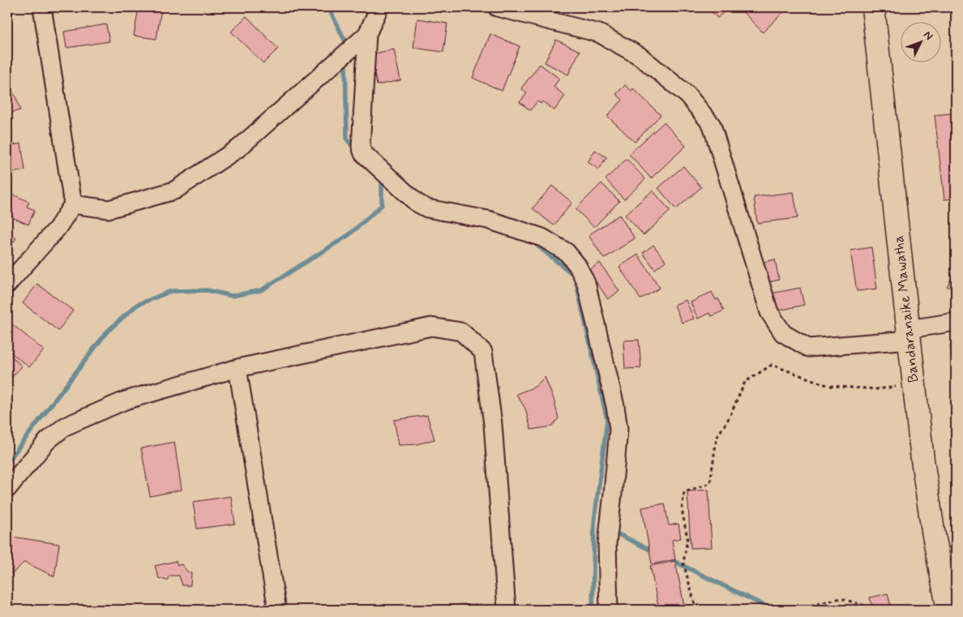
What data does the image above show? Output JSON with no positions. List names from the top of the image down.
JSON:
{
  "streets": {
    "highway": ["Bandaranaike Mawatha"]
  },
  "north": "top right"
}
